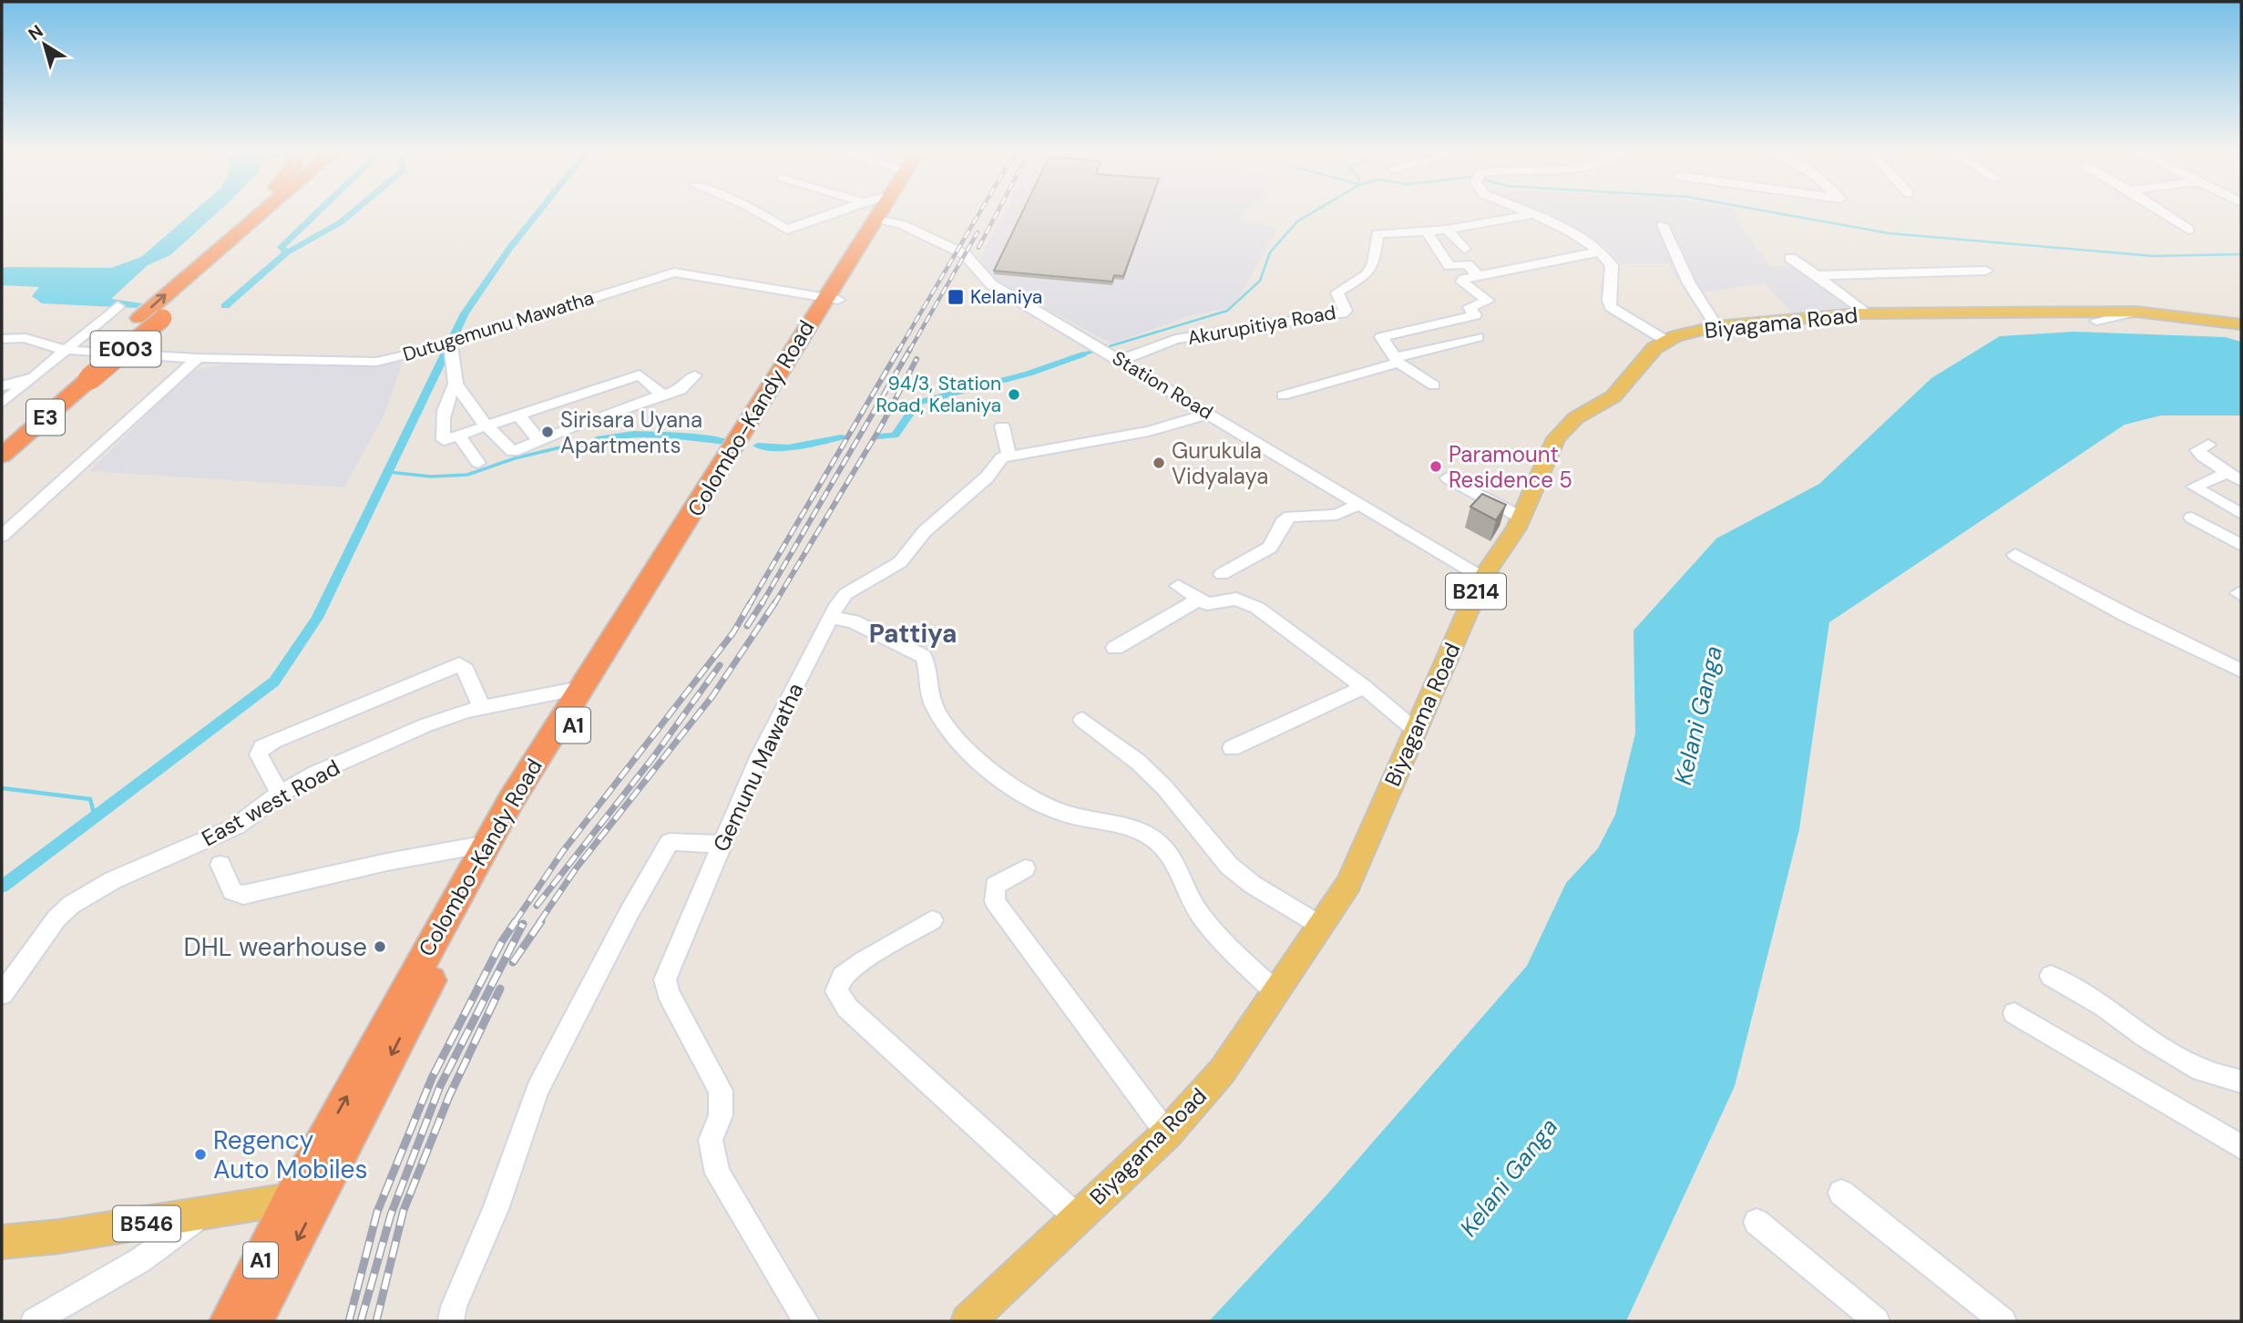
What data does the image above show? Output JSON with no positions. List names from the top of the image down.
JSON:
{
  "streets": {
    "highway": [
      "E003",
      "E3",
      "Colombo-Kandy Road",
      "A1"
    ],
    "main road": ["Biyagama Road", "B214", "B546"],
    "street": [
      "Akurupitiya Road",
      "Dutugemunu Mawatha",
      "Station Road",
      "Gemunu Mawatha",
      "East west Road"
    ]
  },
  "crossings": [
    ["Biyagama Road", "Station Road"],
    ["Akurupitiya Road", "Station Road"],
    ["Dutugemunu Mawatha", "Colombo-Kandy Road"],
    ["E003", "E3"],
    ["Colombo-Kandy Road", "East west Road"],
    ["Colombo-Kandy Road", "B546"]
  ],
  "districts": ["Pattiya"],
  "water": ["Kelani Ganga"],
  "places": {
    "transit": ["Kelaniya"],
    "other": [
      "94/3, Station Road, Kelaniya",
      "Sirisara Uyana Apartments",
      "Gurukula Vidyalaya",
      "Paramount Residence 5",
      "DHL wearhouse",
      "Regency Auto Mobiles"
    ]
  },
  "north": "top left"
}
